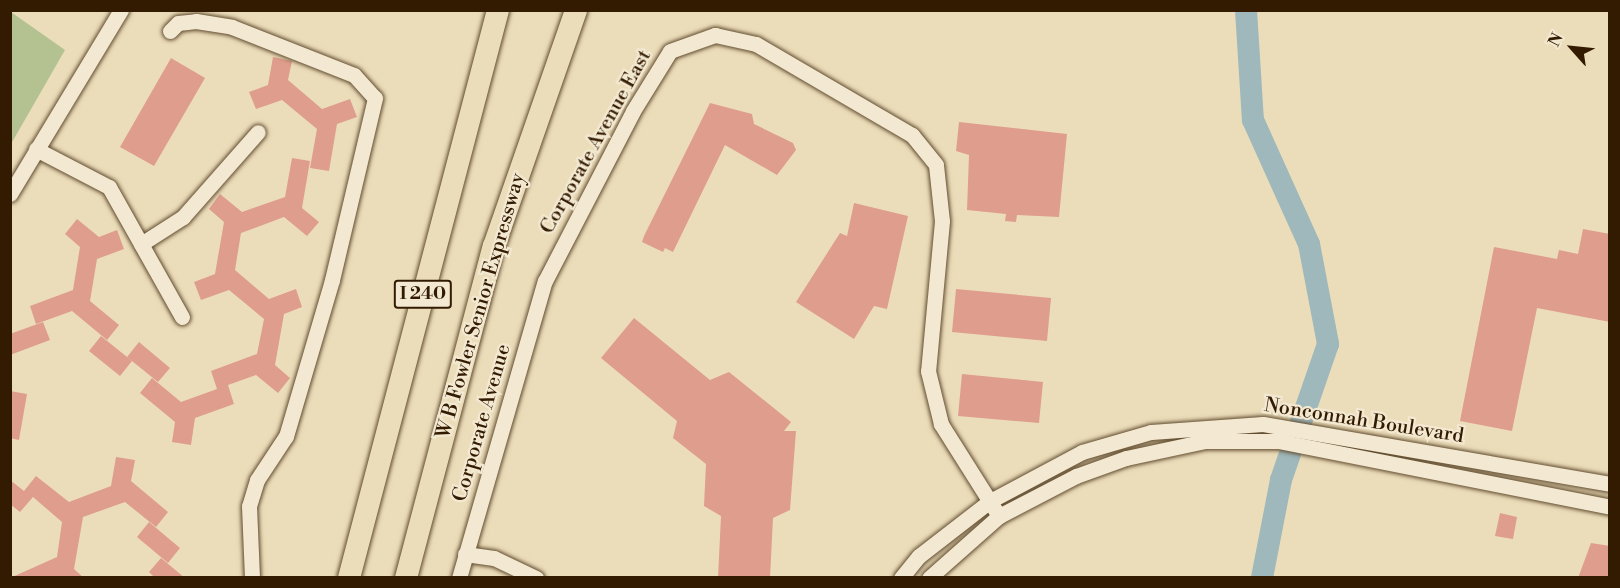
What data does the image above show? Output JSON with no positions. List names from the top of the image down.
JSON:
{
  "streets": {
    "highway": ["I 240", "W B Fowler Senior Expressway"],
    "street": ["Corporate Avenue East", "Nonconnah Boulevard", "Corporate Avenue"]
  },
  "crossings": [
    ["Corporate Avenue East", "Nonconnah Boulevard"],
    ["Corporate Avenue East", "Corporate Avenue"]
  ],
  "north": "top left"
}
